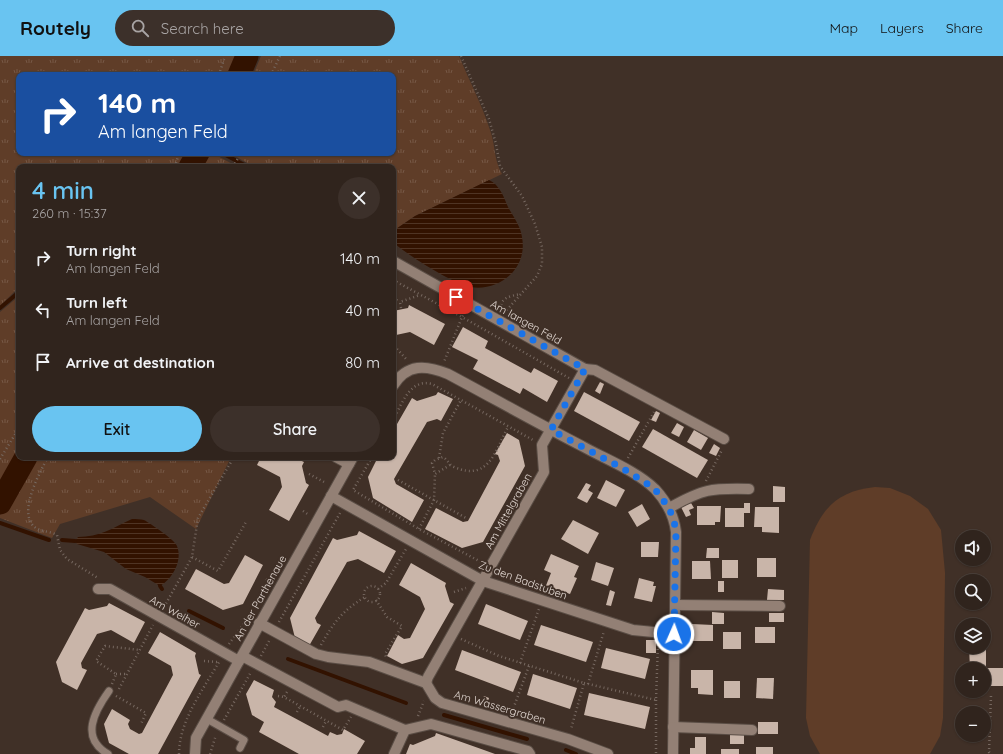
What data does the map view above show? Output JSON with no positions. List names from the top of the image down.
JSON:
{
  "streets": {
    "street": [
      "Am langen Feld",
      "Am Mittelgraben",
      "Zu den Badstuben",
      "An der Parthenaue",
      "Am Weiher",
      "Am Wassergraben"
    ]
  },
  "crossings": [
    ["Am Mittelgraben", "Zu den Badstuben"],
    ["Am Mittelgraben", "Am Wassergraben"],
    ["Zu den Badstuben", "An der Parthenaue"],
    ["An der Parthenaue", "Am Weiher"]
  ],
  "page": {
    "header": "Routely",
    "search": "Search here",
    "nav": ["Map", "Layers", "Share"],
    "turn": ["140 m", "Am langen Feld"],
    "heading": ["4 min", "260 m · 15:37"],
    "list": [
      {
        "name": "Turn right",
        "note": "Am langen Feld",
        "value": "140 m"
      },
      {
        "name": "Turn left",
        "note": "Am langen Feld",
        "value": "40 m"
      },
      {
        "name": "Arrive at destination",
        "value": "80 m"
      }
    ],
    "buttons": ["Exit", "Share"],
    "map_buttons": ["+", "−"]
  }
}
